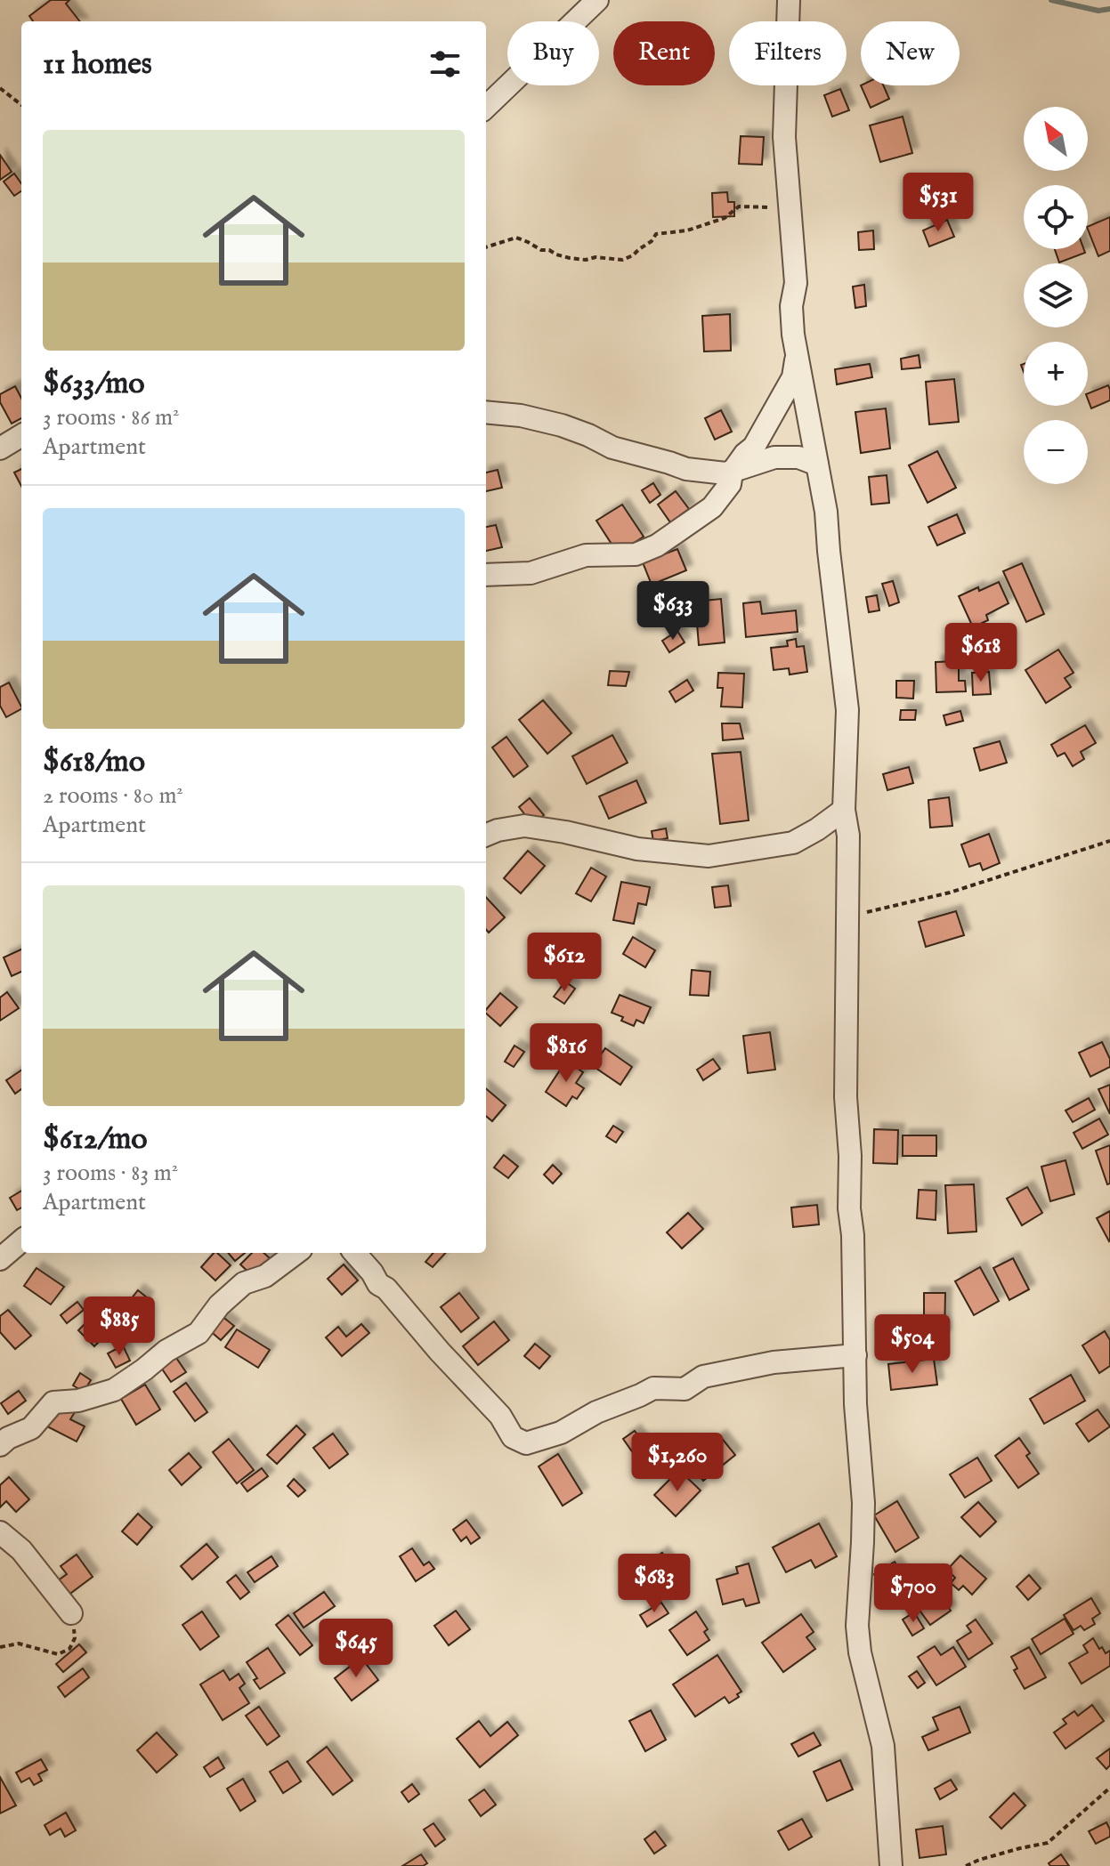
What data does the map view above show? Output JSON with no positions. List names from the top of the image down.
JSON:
{
  "north": "top left",
  "page": {
    "chip": [
      "Buy",
      "Rent",
      "Filters",
      "New"
    ],
    "heading": "11 homes",
    "map_buttons": ["+", "−"],
    "list": [
      {
        "name": "$633/mo",
        "note": "3 rooms · 86 m² · Apartment"
      },
      {
        "name": "$618/mo",
        "note": "2 rooms · 80 m² · Apartment"
      },
      {
        "name": "$612/mo",
        "note": "3 rooms · 83 m² · Apartment"
      }
    ],
    "price": [
      "$531",
      "$633",
      "$618",
      "$612",
      "$816",
      "$885",
      "$504",
      "$1,260",
      "$683",
      "$700",
      "$645"
    ]
  }
}
